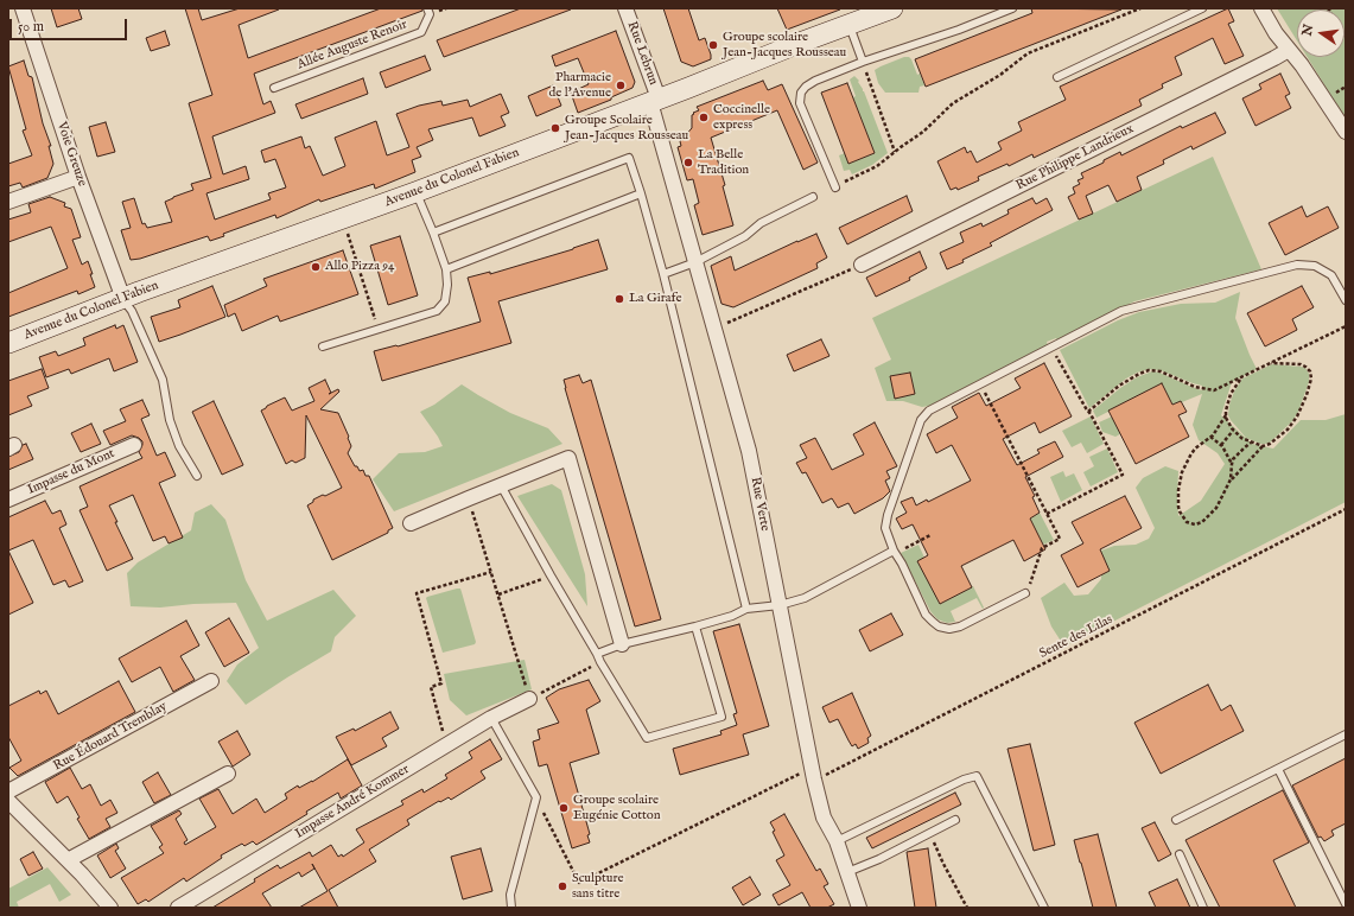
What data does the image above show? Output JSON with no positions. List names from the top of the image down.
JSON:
{
  "streets": {
    "street": [
      "Rue Lebrun",
      "Voie Greuze",
      "Rue Philippe Landrieux",
      "Avenue du Colonel Fabien",
      "Impasse du Mont",
      "Rue Verte",
      "Rue Édouard Tremblay",
      "Impasse André Kommer"
    ],
    "lane": ["Allée Auguste Renoir"],
    "path": ["Sente des Lilas"]
  },
  "crossings": [
    ["Rue Lebrun", "Avenue du Colonel Fabien"],
    ["Rue Lebrun", "Rue Verte"],
    ["Voie Greuze", "Avenue du Colonel Fabien"],
    ["Avenue du Colonel Fabien", "Rue Verte"],
    ["Rue Verte", "Sente des Lilas"]
  ],
  "places": [
    "Groupe scolaire Jean-Jacques Rousseau",
    "Pharmacie de l'Avenue",
    "Coccinelle express",
    "Groupe Scolaire Jean-Jacques Rousseau",
    "La Belle Tradition",
    "Allo Pizza 94",
    "La Girafe",
    "Groupe scolaire Eugénie Cotton",
    "Sculpture sans titre"
  ],
  "scale_bar": "50 m",
  "north": "left"
}
